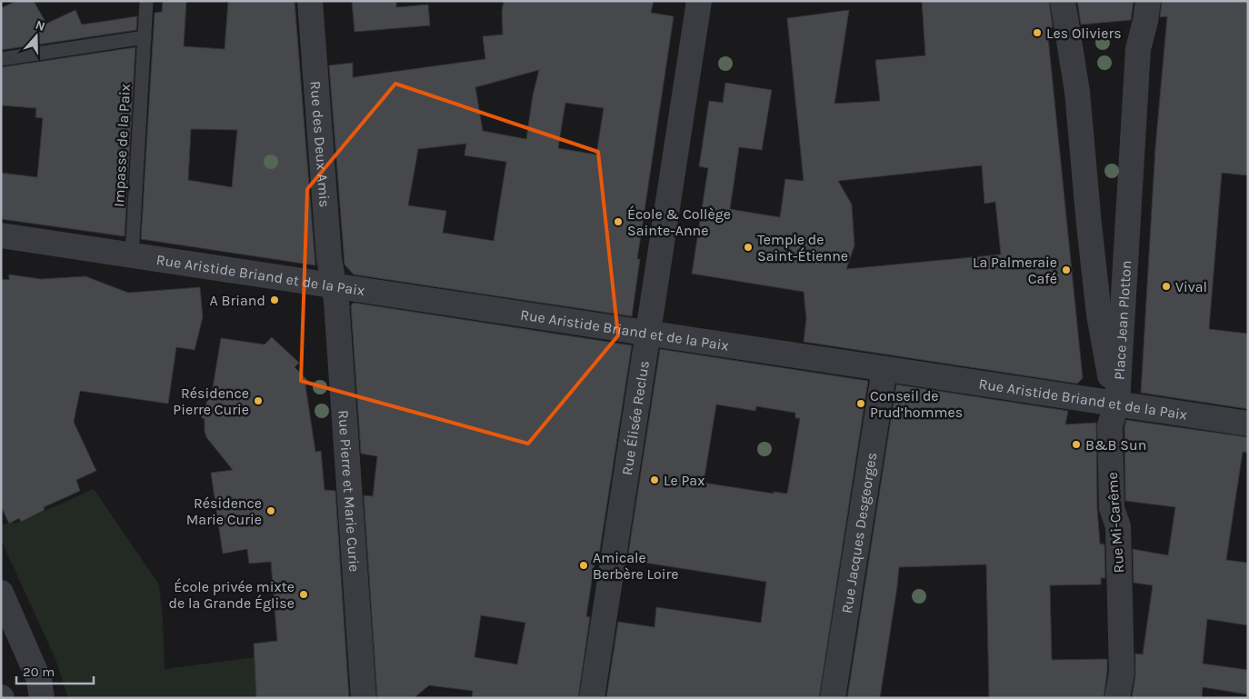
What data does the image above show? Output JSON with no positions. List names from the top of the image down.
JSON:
{
  "streets": {
    "street": [
      "Rue des Deux Amis",
      "Rue Aristide Briand et de la Paix",
      "Place Jean Plotton",
      "Rue Élisée Reclus",
      "Rue Pierre et Marie Curie",
      "Rue Mi-Carême",
      "Rue Jacques Desgeorges"
    ],
    "lane": ["Impasse de la Paix"]
  },
  "crossings": [
    ["Rue des Deux Amis", "Rue Aristide Briand et de la Paix"],
    ["Rue des Deux Amis", "Rue Pierre et Marie Curie"],
    ["Impasse de la Paix", "Rue Aristide Briand et de la Paix"],
    ["Rue Aristide Briand et de la Paix", "Place Jean Plotton"],
    ["Rue Aristide Briand et de la Paix", "Rue Élisée Reclus"],
    ["Rue Aristide Briand et de la Paix", "Rue Pierre et Marie Curie"],
    ["Rue Aristide Briand et de la Paix", "Rue Mi-Carême"],
    ["Rue Aristide Briand et de la Paix", "Rue Jacques Desgeorges"],
    ["Place Jean Plotton", "Rue Mi-Carême"]
  ],
  "places": [
    "Les Oliviers",
    "École & Collège Sainte-Anne",
    "Temple de Saint-Étienne",
    "La Palmeraie Café",
    "Vival",
    "A Briand",
    "Résidence Pierre Curie",
    "Conseil de Prud’hommes",
    "B&B Sun",
    "Le Pax",
    "Résidence Marie Curie",
    "Amicale Berbère Loire",
    "École privée mixte de la Grande Église"
  ],
  "scale_bar": "20 m",
  "north": "top"
}
